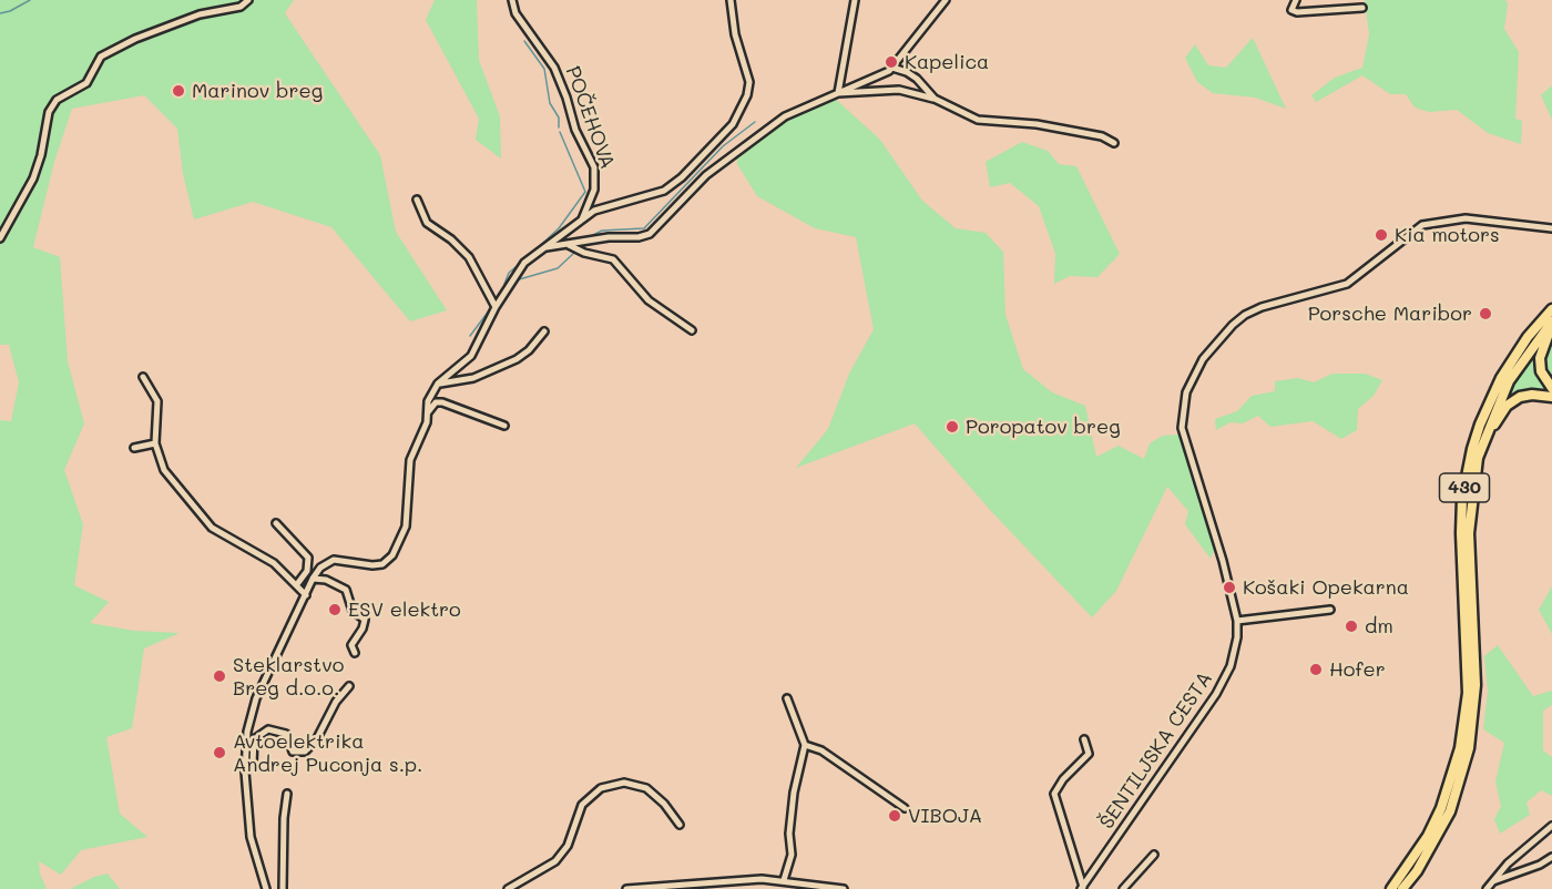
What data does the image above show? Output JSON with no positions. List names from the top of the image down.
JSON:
{
  "streets": {
    "highway": ["430"],
    "street": ["POČEHOVA", "ŠENTILJSKA CESTA"]
  },
  "places": [
    "Kapelica",
    "Marinov breg",
    "Kia motors",
    "Porsche Maribor",
    "Poropatov breg",
    "Košaki Opekarna",
    "ESV elektro",
    "dm",
    "Hofer",
    "Steklarstvo Breg d.o.o.",
    "Avtoelektrika Andrej Puconja s.p.",
    "VIBOJA"
  ]
}
